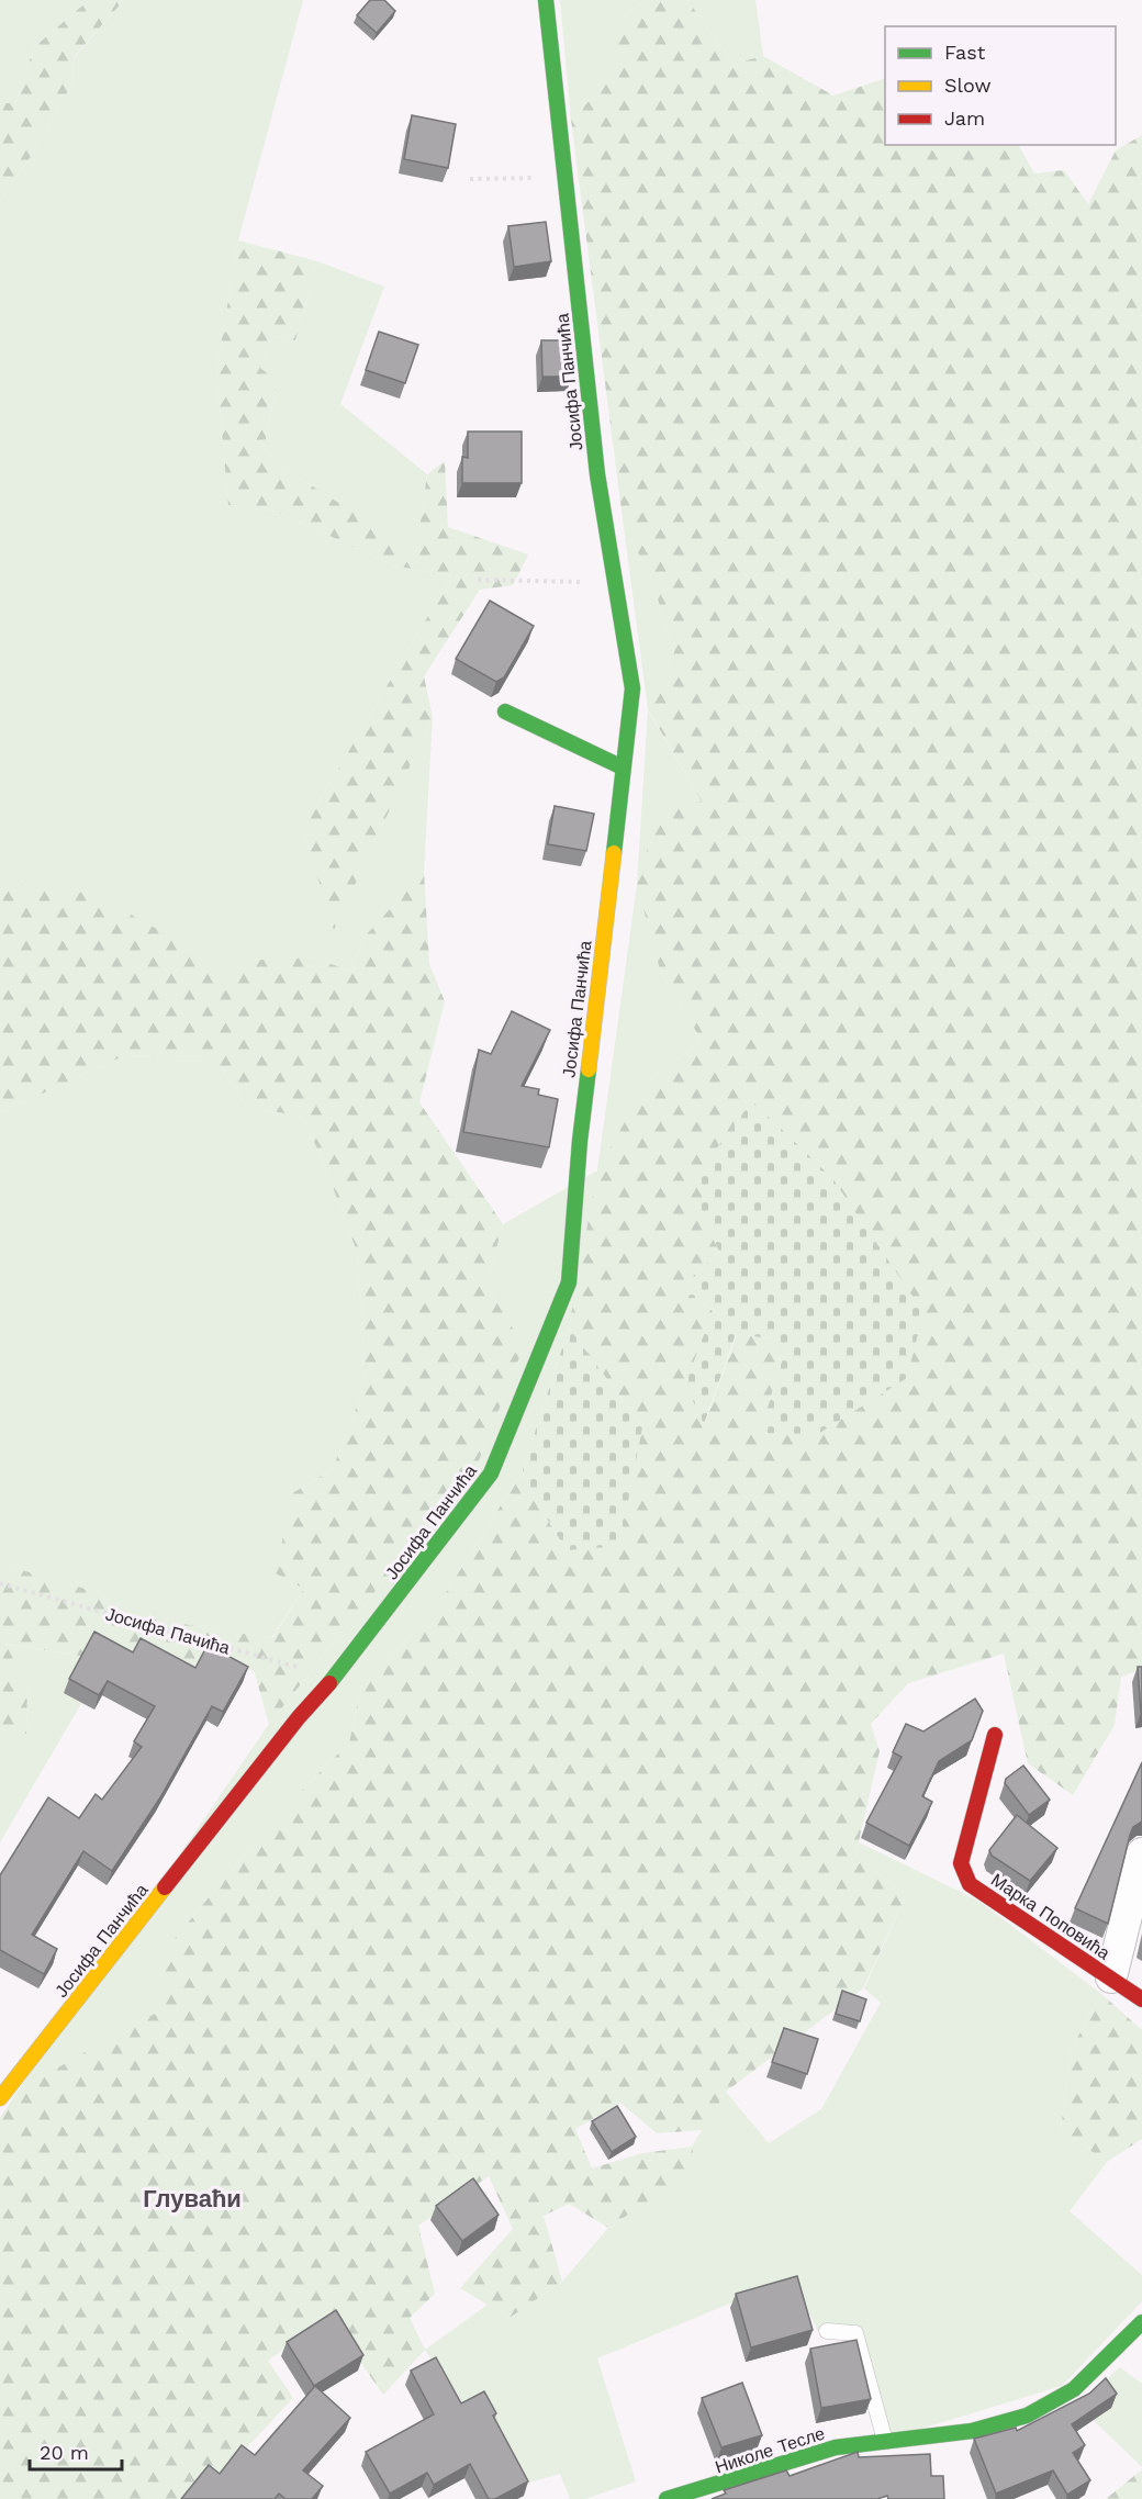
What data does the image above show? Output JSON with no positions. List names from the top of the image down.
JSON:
{
  "streets": {
    "street": ["Јосифа Панчића", "Марка Поповића", "Николе Тесле"],
    "path": ["Јосифа Пачића"]
  },
  "crossings": [
    ["Јосифа Панчића", "Јосифа Пачића"]
  ],
  "districts": ["Глуваћи"],
  "legend": ["Fast", "Slow", "Jam"],
  "scale_bar": "20 m"
}
